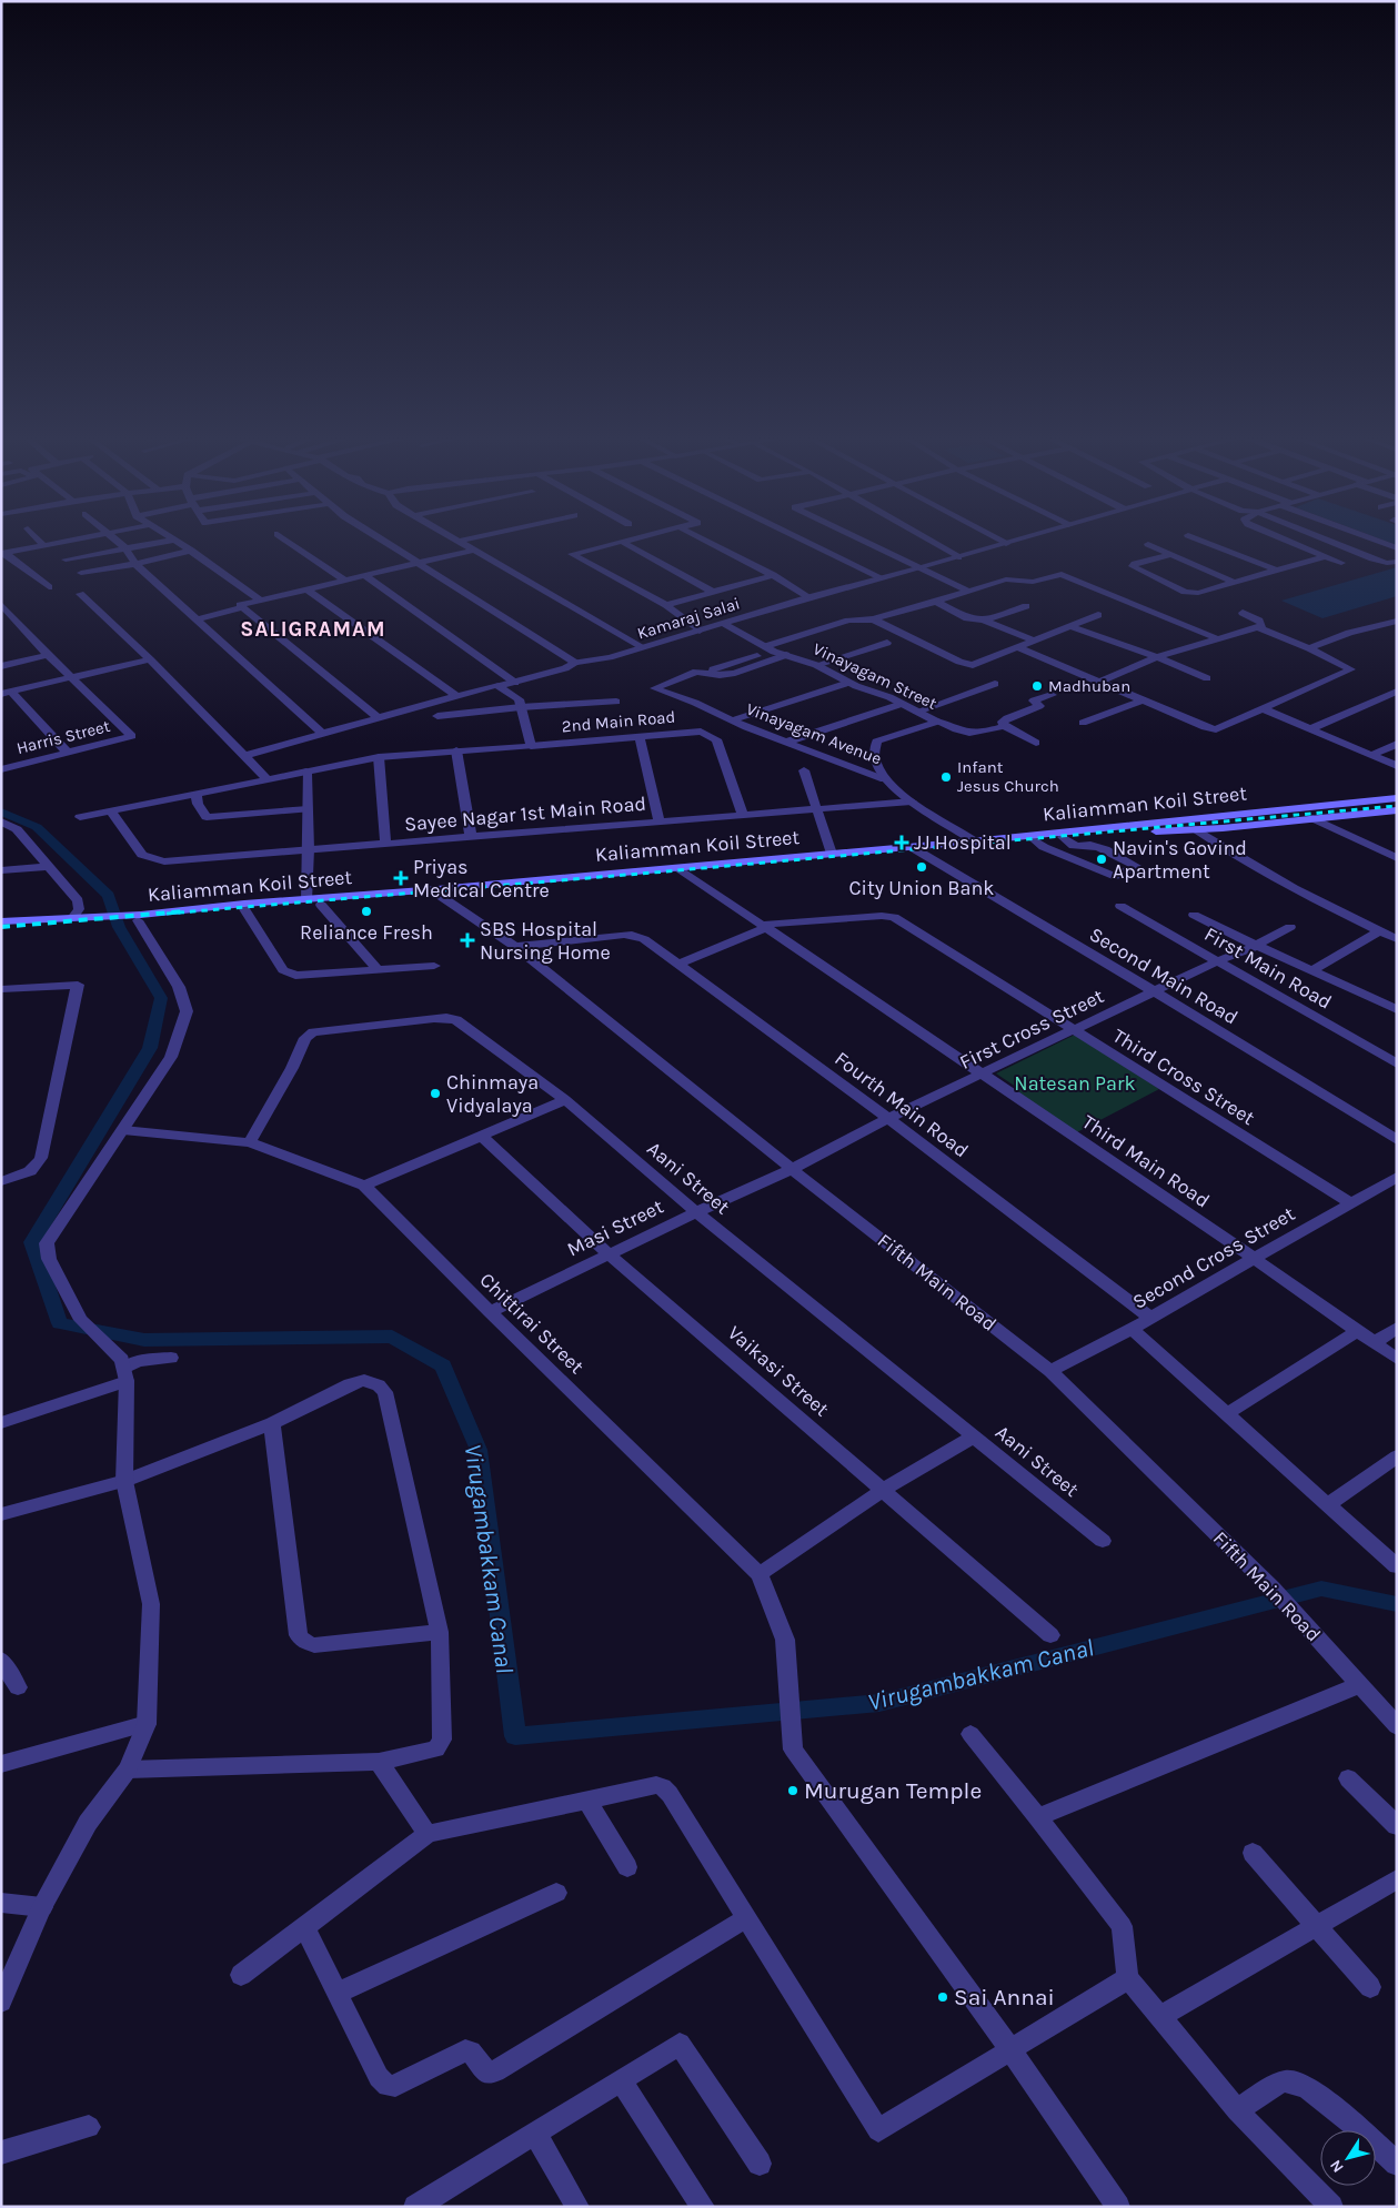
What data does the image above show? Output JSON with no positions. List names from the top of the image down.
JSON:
{
  "streets": {
    "main road": ["Kaliamman Koil Street"],
    "street": [
      "Kamaraj Salai",
      "Vinayagam Street",
      "2nd Main Road",
      "Vinayagam Avenue",
      "Harris Street",
      "Sayee Nagar 1st Main Road",
      "First Main Road",
      "Second Main Road",
      "First Cross Street",
      "Third Cross Street",
      "Fourth Main Road",
      "Third Main Road",
      "Aani Street",
      "Masi Street",
      "Second Cross Street",
      "Fifth Main Road",
      "Chittirai Street",
      "Vaikasi Street"
    ]
  },
  "crossings": [
    ["Kamaraj Salai", "Vinayagam Street"],
    ["Vinayagam Street", "Vinayagam Avenue"],
    ["2nd Main Road", "Sayee Nagar 1st Main Road"],
    ["Kaliamman Koil Street", "Second Main Road"],
    ["Kaliamman Koil Street", "Third Main Road"],
    ["Kaliamman Koil Street", "Fifth Main Road"],
    ["First Main Road", "First Cross Street"],
    ["Second Main Road", "First Cross Street"],
    ["First Cross Street", "Third Cross Street"],
    ["First Cross Street", "Fourth Main Road"],
    ["First Cross Street", "Third Main Road"],
    ["First Cross Street", "Masi Street"],
    ["First Cross Street", "Fifth Main Road"],
    ["Third Cross Street", "Third Main Road"],
    ["Third Cross Street", "Second Cross Street"],
    ["Fourth Main Road", "Second Cross Street"],
    ["Fourth Main Road", "Fifth Main Road"],
    ["Third Main Road", "Second Cross Street"],
    ["Aani Street", "Masi Street"],
    ["Aani Street", "Chittirai Street"],
    ["Masi Street", "Fifth Main Road"],
    ["Masi Street", "Chittirai Street"],
    ["Masi Street", "Vaikasi Street"],
    ["Second Cross Street", "Fifth Main Road"]
  ],
  "districts": ["SALIGRAMAM"],
  "water": ["Virugambakkam Canal"],
  "parks": ["Natesan Park"],
  "places": {
    "other": [
      "Madhuban",
      "Infant Jesus Church",
      "Navin's Govind Apartment",
      "City Union Bank",
      "Reliance Fresh",
      "Chinmaya Vidyalaya",
      "Murugan Temple",
      "Sai Annai"
    ],
    "health": ["JJ Hospital", "Priyas Medical Centre", "SBS Hospital Nursing Home"]
  },
  "north": "bottom left"
}
